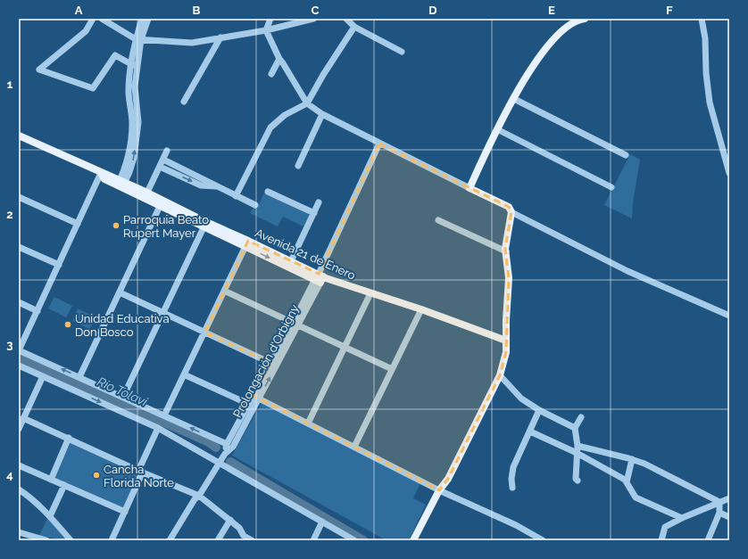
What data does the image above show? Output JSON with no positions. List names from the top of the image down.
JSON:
{
  "streets": {
    "main road": ["Avenida 21 de Enero"],
    "street": ["Prolongación d'Orbigny"]
  },
  "crossings": [
    ["Avenida 21 de Enero", "Prolongación d'Orbigny"]
  ],
  "water": ["Río Tolavi"],
  "places": ["Parroquia Beato Rupert Mayer", "Unidad Educativa Don Bosco", "Cancha Florida Norte"],
  "grid": {
    "columns": [
      "A",
      "B",
      "C",
      "D",
      "E",
      "F"
    ],
    "rows": [
      "1",
      "2",
      "3",
      "4"
    ]
  }
}
